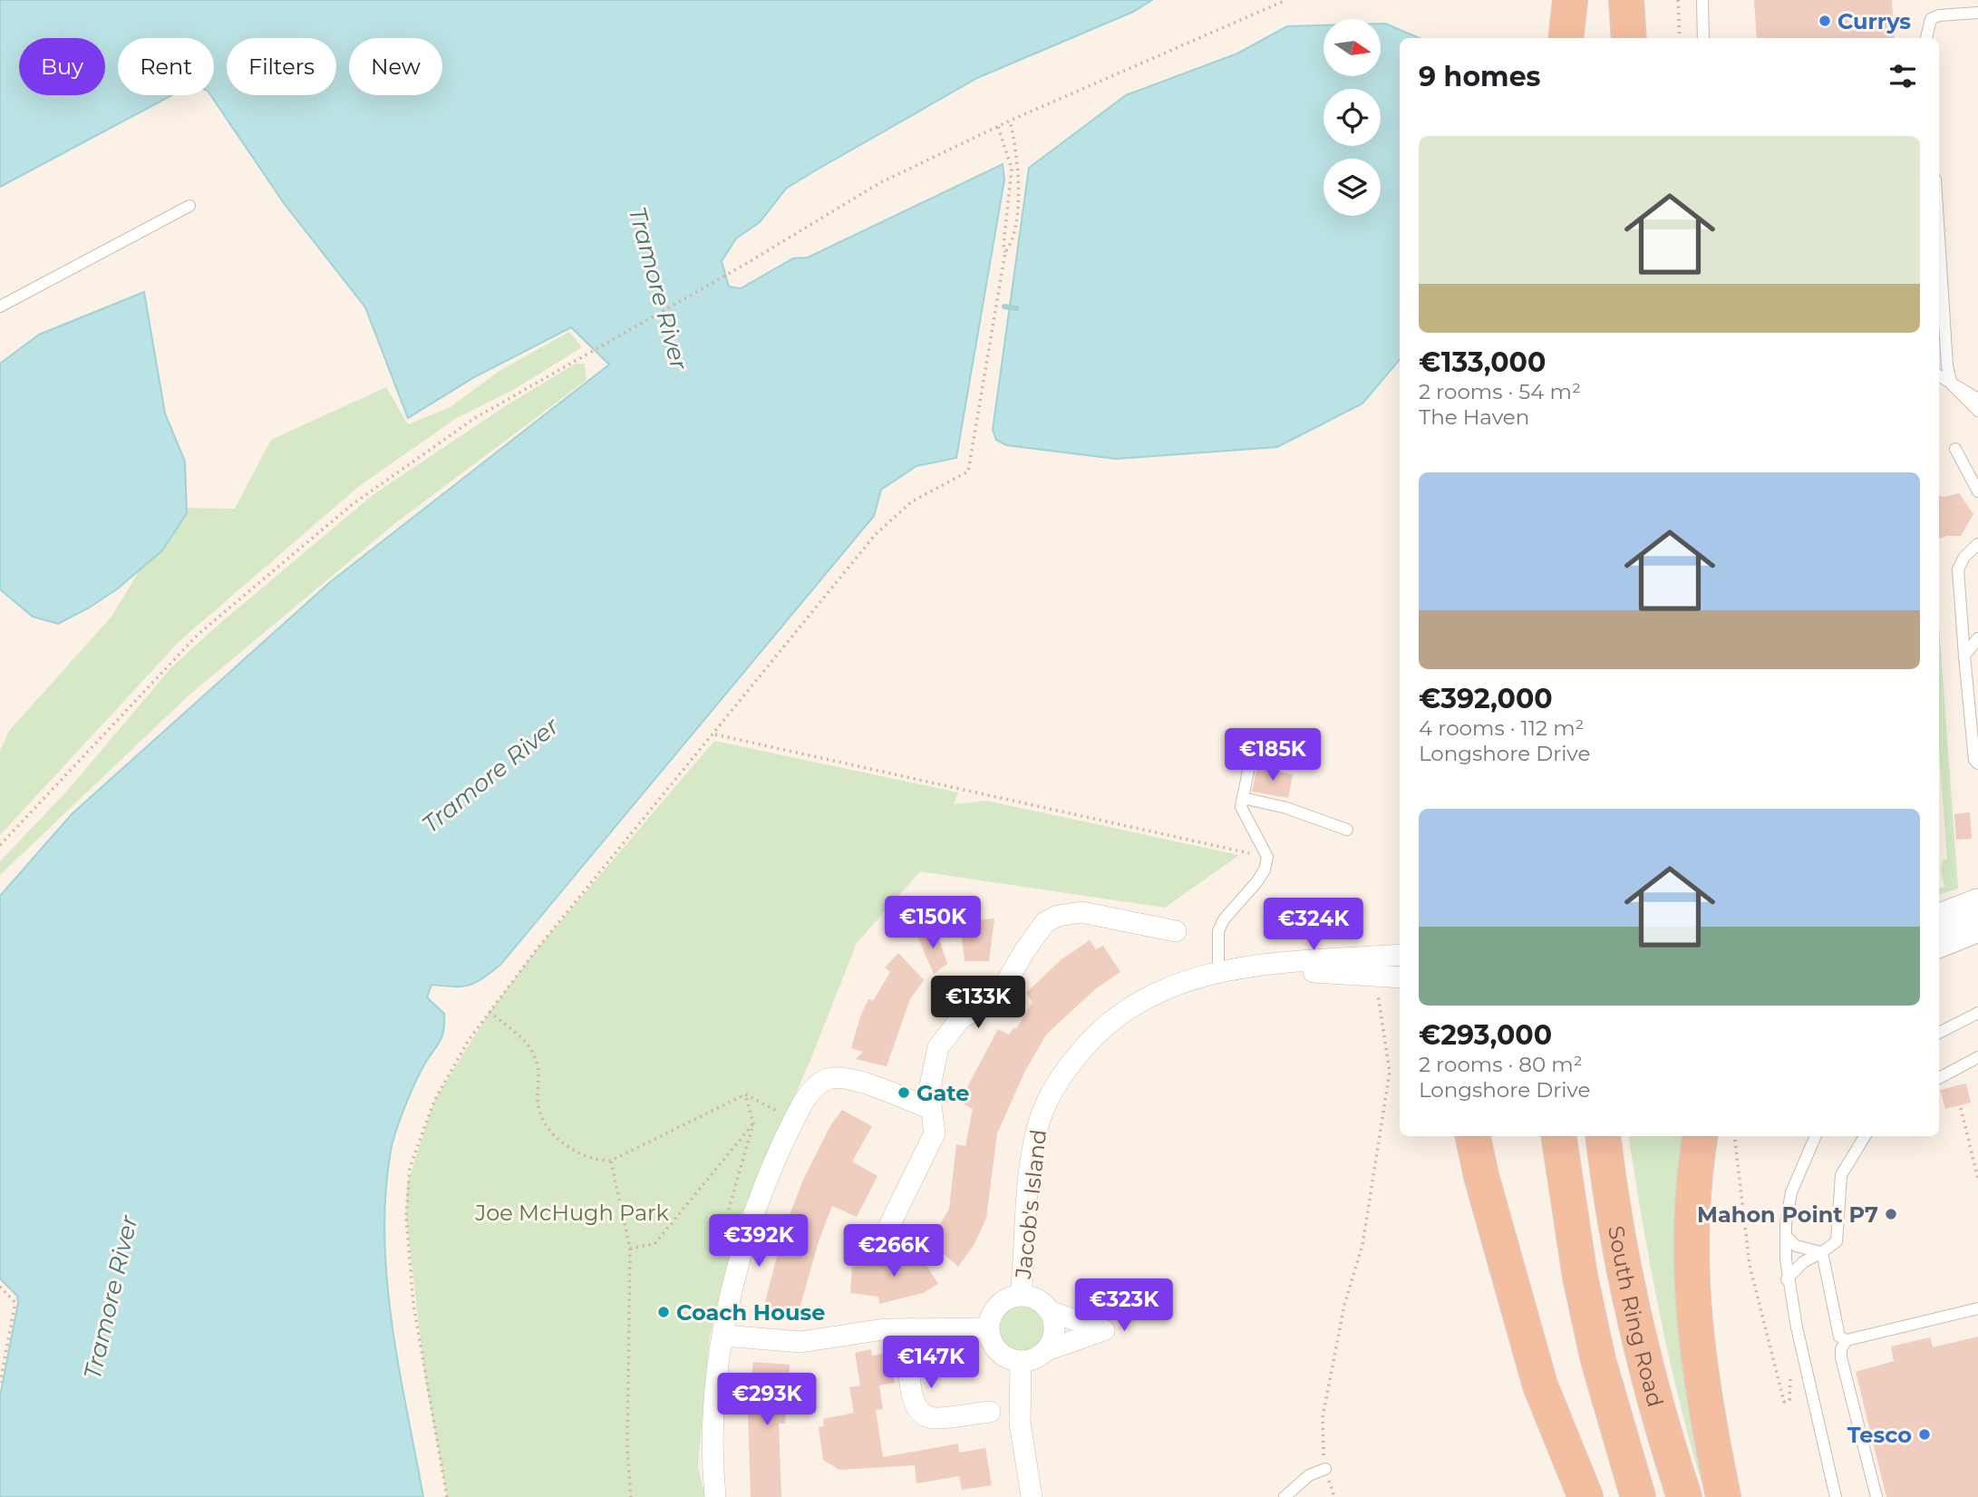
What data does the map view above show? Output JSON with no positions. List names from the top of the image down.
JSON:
{
  "streets": {
    "highway": ["South Ring Road"],
    "street": ["Jacob's Island"]
  },
  "water": ["Tramore River"],
  "parks": ["Joe McHugh Park"],
  "places": [
    "Currys",
    "Gate",
    "Mahon Point P7",
    "Coach House",
    "Tesco"
  ],
  "north": "right",
  "page": {
    "chip": [
      "Buy",
      "Rent",
      "Filters",
      "New"
    ],
    "heading": "9 homes",
    "list": [
      {
        "name": "€133,000",
        "note": "2 rooms · 54 m² · The Haven"
      },
      {
        "name": "€392,000",
        "note": "4 rooms · 112 m² · Longshore Drive"
      },
      {
        "name": "€293,000",
        "note": "2 rooms · 80 m² · Longshore Drive"
      }
    ],
    "price": [
      "€185K",
      "€150K",
      "€324K",
      "€133K",
      "€392K",
      "€266K",
      "€323K",
      "€147K",
      "€293K"
    ]
  }
}
